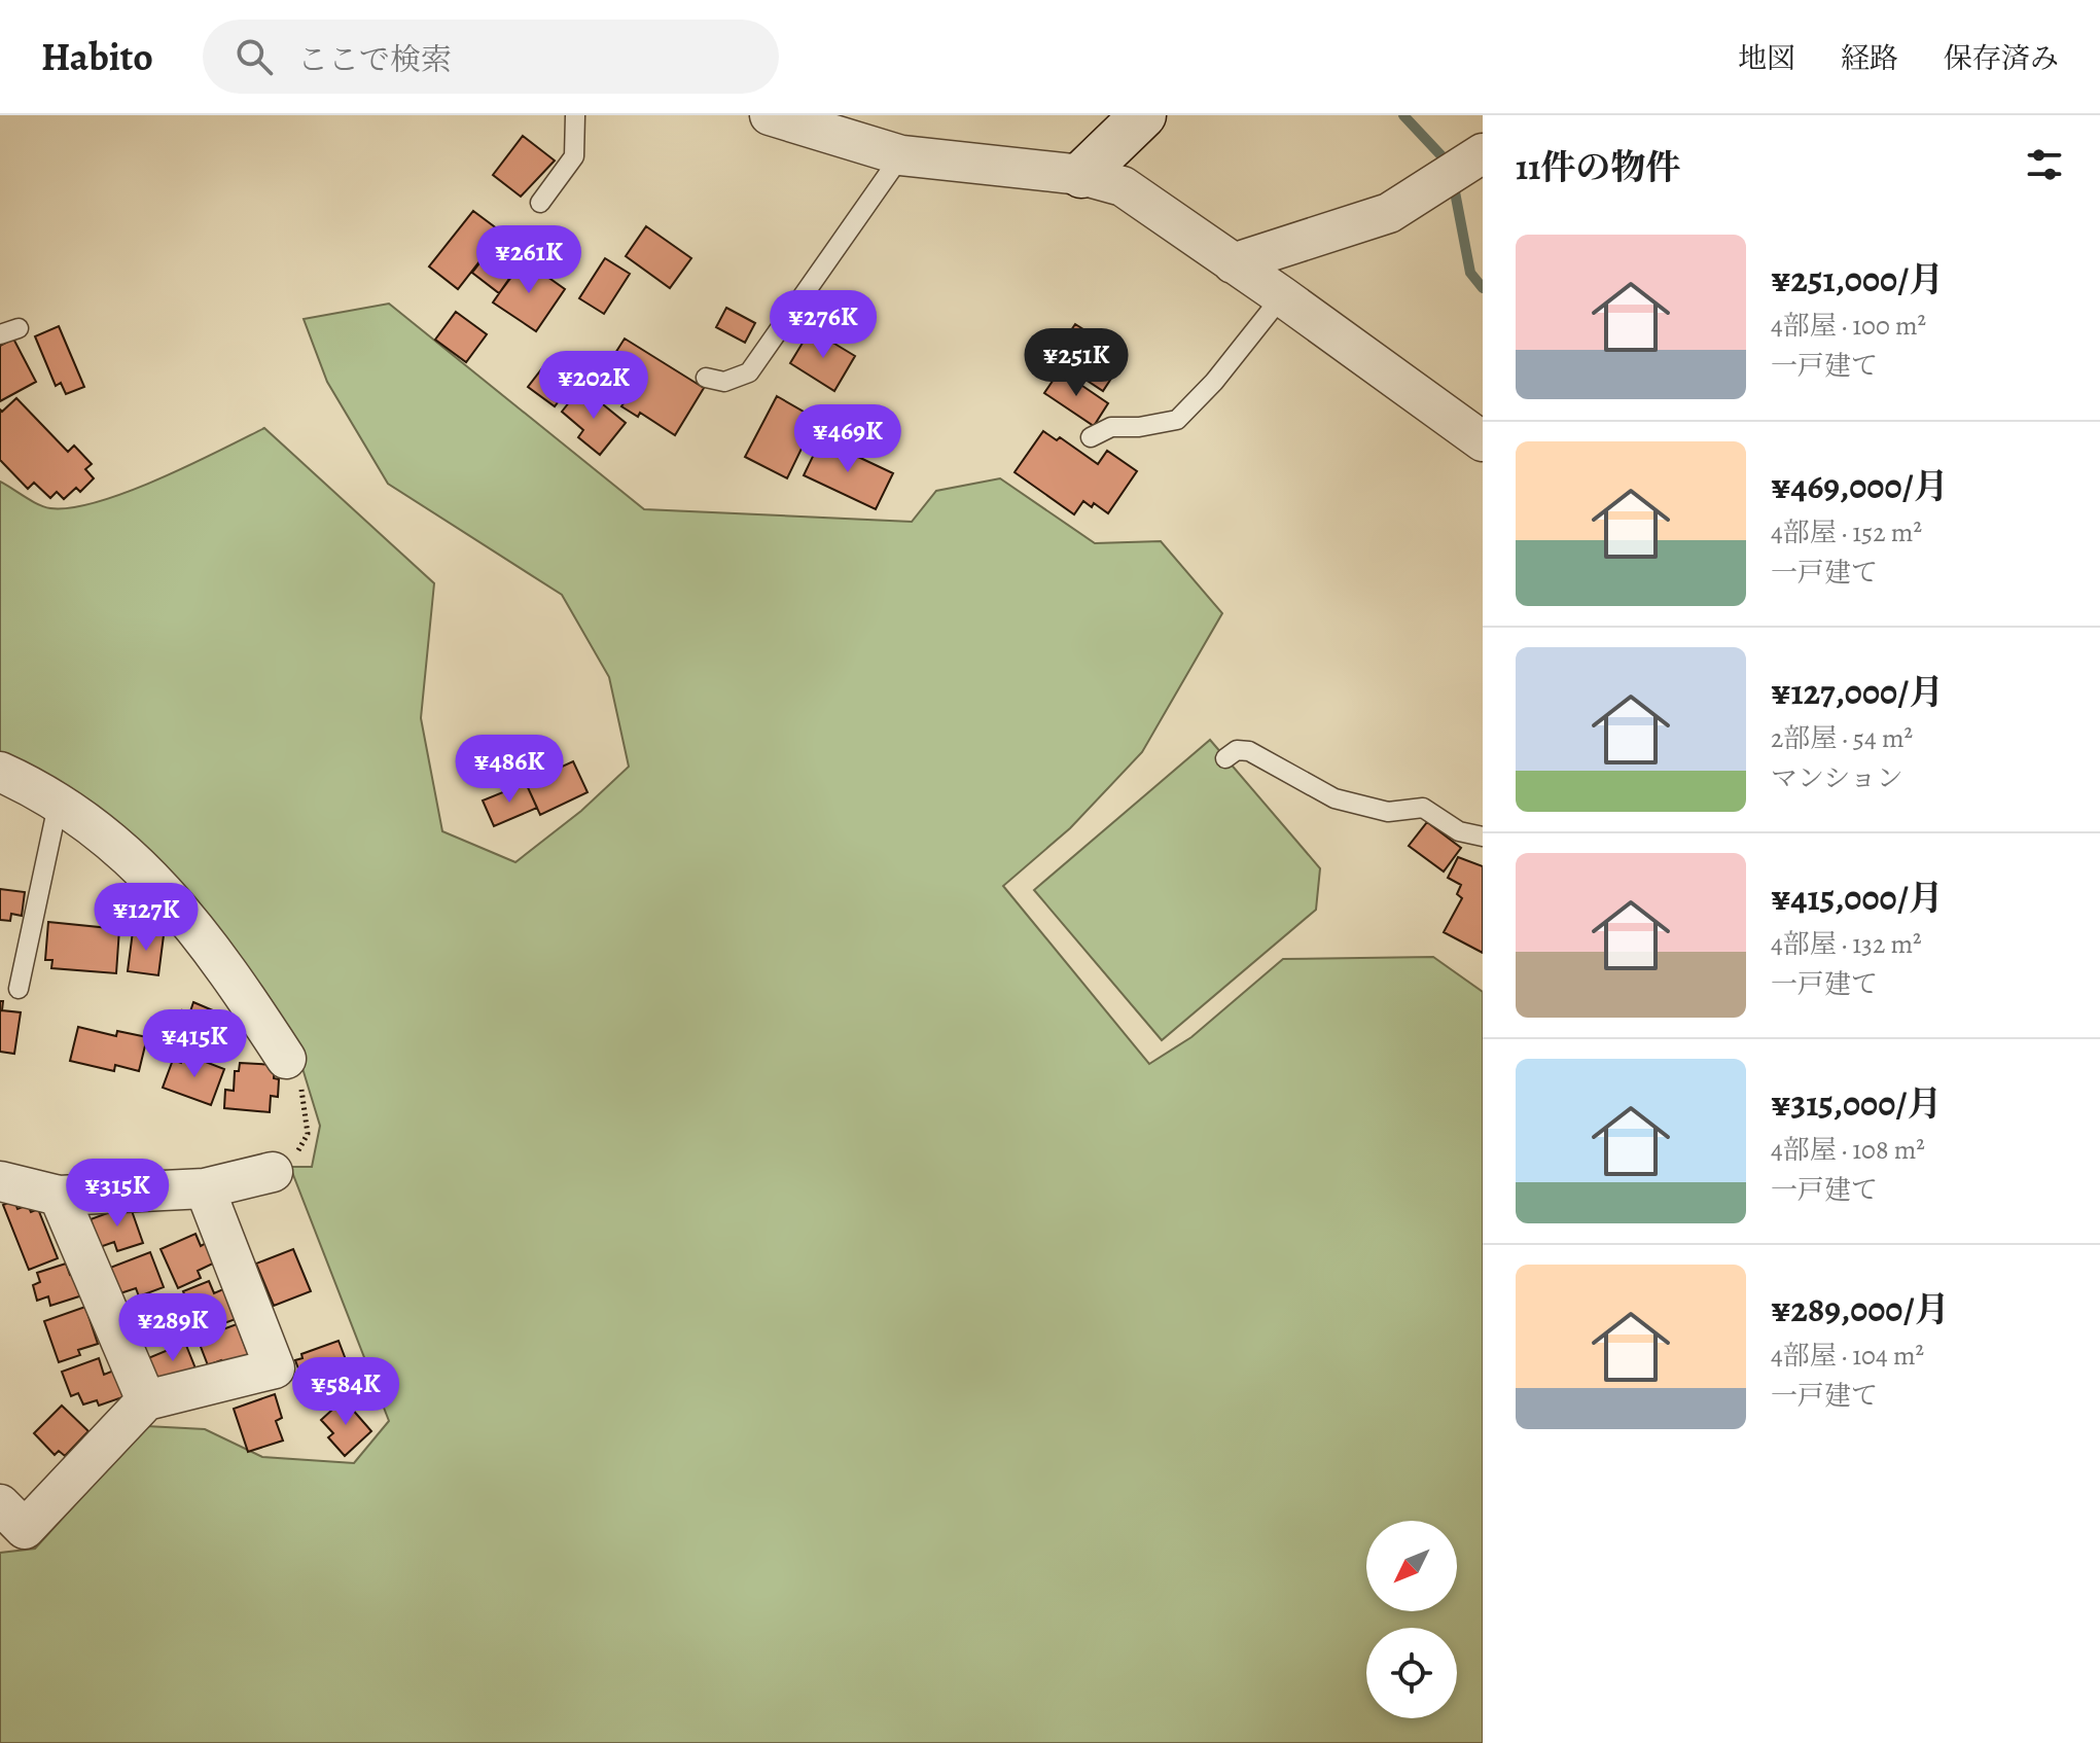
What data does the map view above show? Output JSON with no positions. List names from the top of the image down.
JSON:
{
  "north": "bottom left",
  "page": {
    "header": "Habito",
    "search": "ここで検索",
    "nav": ["地図", "経路", "保存済み"],
    "heading": "11件の物件",
    "list": [
      {
        "name": "¥251,000/月",
        "note": "4部屋 · 100 m² · 一戸建て"
      },
      {
        "name": "¥469,000/月",
        "note": "4部屋 · 152 m² · 一戸建て"
      },
      {
        "name": "¥127,000/月",
        "note": "2部屋 · 54 m² · マンション"
      },
      {
        "name": "¥415,000/月",
        "note": "4部屋 · 132 m² · 一戸建て"
      },
      {
        "name": "¥315,000/月",
        "note": "4部屋 · 108 m² · 一戸建て"
      },
      {
        "name": "¥289,000/月",
        "note": "4部屋 · 104 m² · 一戸建て"
      }
    ],
    "price": [
      "¥261K",
      "¥276K",
      "¥251K",
      "¥202K",
      "¥469K",
      "¥486K",
      "¥127K",
      "¥415K",
      "¥315K",
      "¥289K",
      "¥584K"
    ]
  }
}
